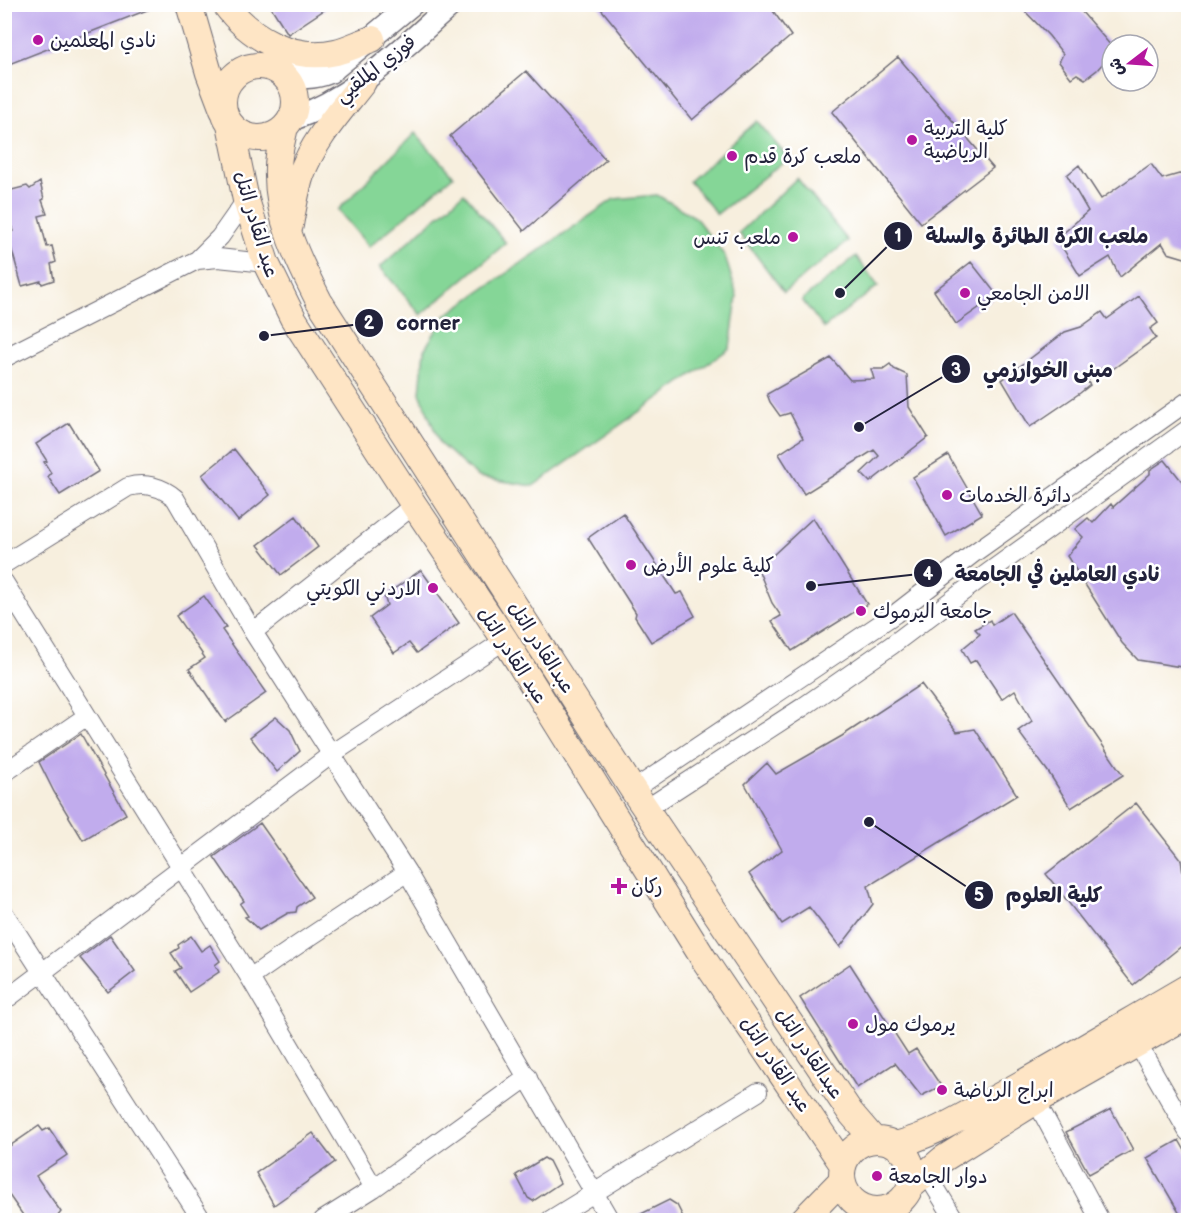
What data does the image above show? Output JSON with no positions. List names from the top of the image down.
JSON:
{
  "streets": {
    "main road": ["عبد القادر التل", "عبدالقادر التل"],
    "street": ["فوزي الملقيي"]
  },
  "crossings": [
    ["فوزي الملقيي", "عبد القادر التل"],
    ["فوزي الملقيي", "عبدالقادر التل"],
    ["عبد القادر التل", "عبدالقادر التل"]
  ],
  "places": {
    "other": [
      "نادي المعلمين",
      "كلية التربية الرياضية",
      "ملعب كرة قدم",
      "ملعب تنس",
      "ملعب الكرة الطائرة والسلة",
      "الامن الجامعي",
      "corner",
      "مبنى الخوارزمي",
      "دائرة الخدمات",
      "كلية علوم الأرض",
      "نادي العاملين في الجامعة",
      "الاردني الكويتي",
      "جامعة اليرموك",
      "كلية العلوم",
      "يرموك مول",
      "ابراج الرياضة",
      "دوار الجامعة"
    ],
    "health": ["ركان"]
  },
  "north": "left"
}
